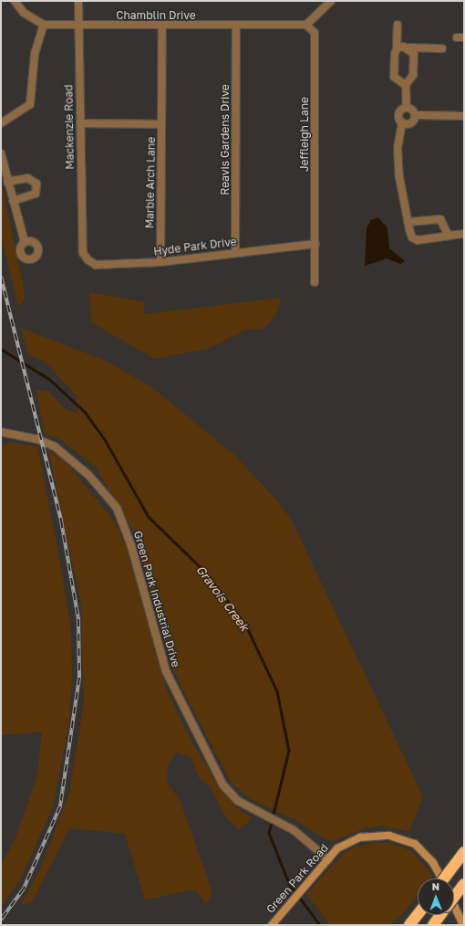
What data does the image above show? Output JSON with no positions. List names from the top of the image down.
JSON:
{
  "streets": {
    "street": [
      "Chamblin Drive",
      "Mackenzie Road",
      "Jeffleigh Lane",
      "Reavis Gardens Drive",
      "Marble Arch Lane",
      "Hyde Park Drive",
      "Green Park Industrial Drive",
      "Green Park Road"
    ]
  },
  "crossings": [
    ["Chamblin Drive", "Mackenzie Road"],
    ["Chamblin Drive", "Jeffleigh Lane"],
    ["Chamblin Drive", "Reavis Gardens Drive"],
    ["Chamblin Drive", "Marble Arch Lane"],
    ["Mackenzie Road", "Marble Arch Lane"],
    ["Mackenzie Road", "Hyde Park Drive"],
    ["Jeffleigh Lane", "Hyde Park Drive"],
    ["Reavis Gardens Drive", "Hyde Park Drive"],
    ["Marble Arch Lane", "Hyde Park Drive"],
    ["Green Park Industrial Drive", "Green Park Road"]
  ],
  "water": ["Gravois Creek"],
  "north": "top"
}
